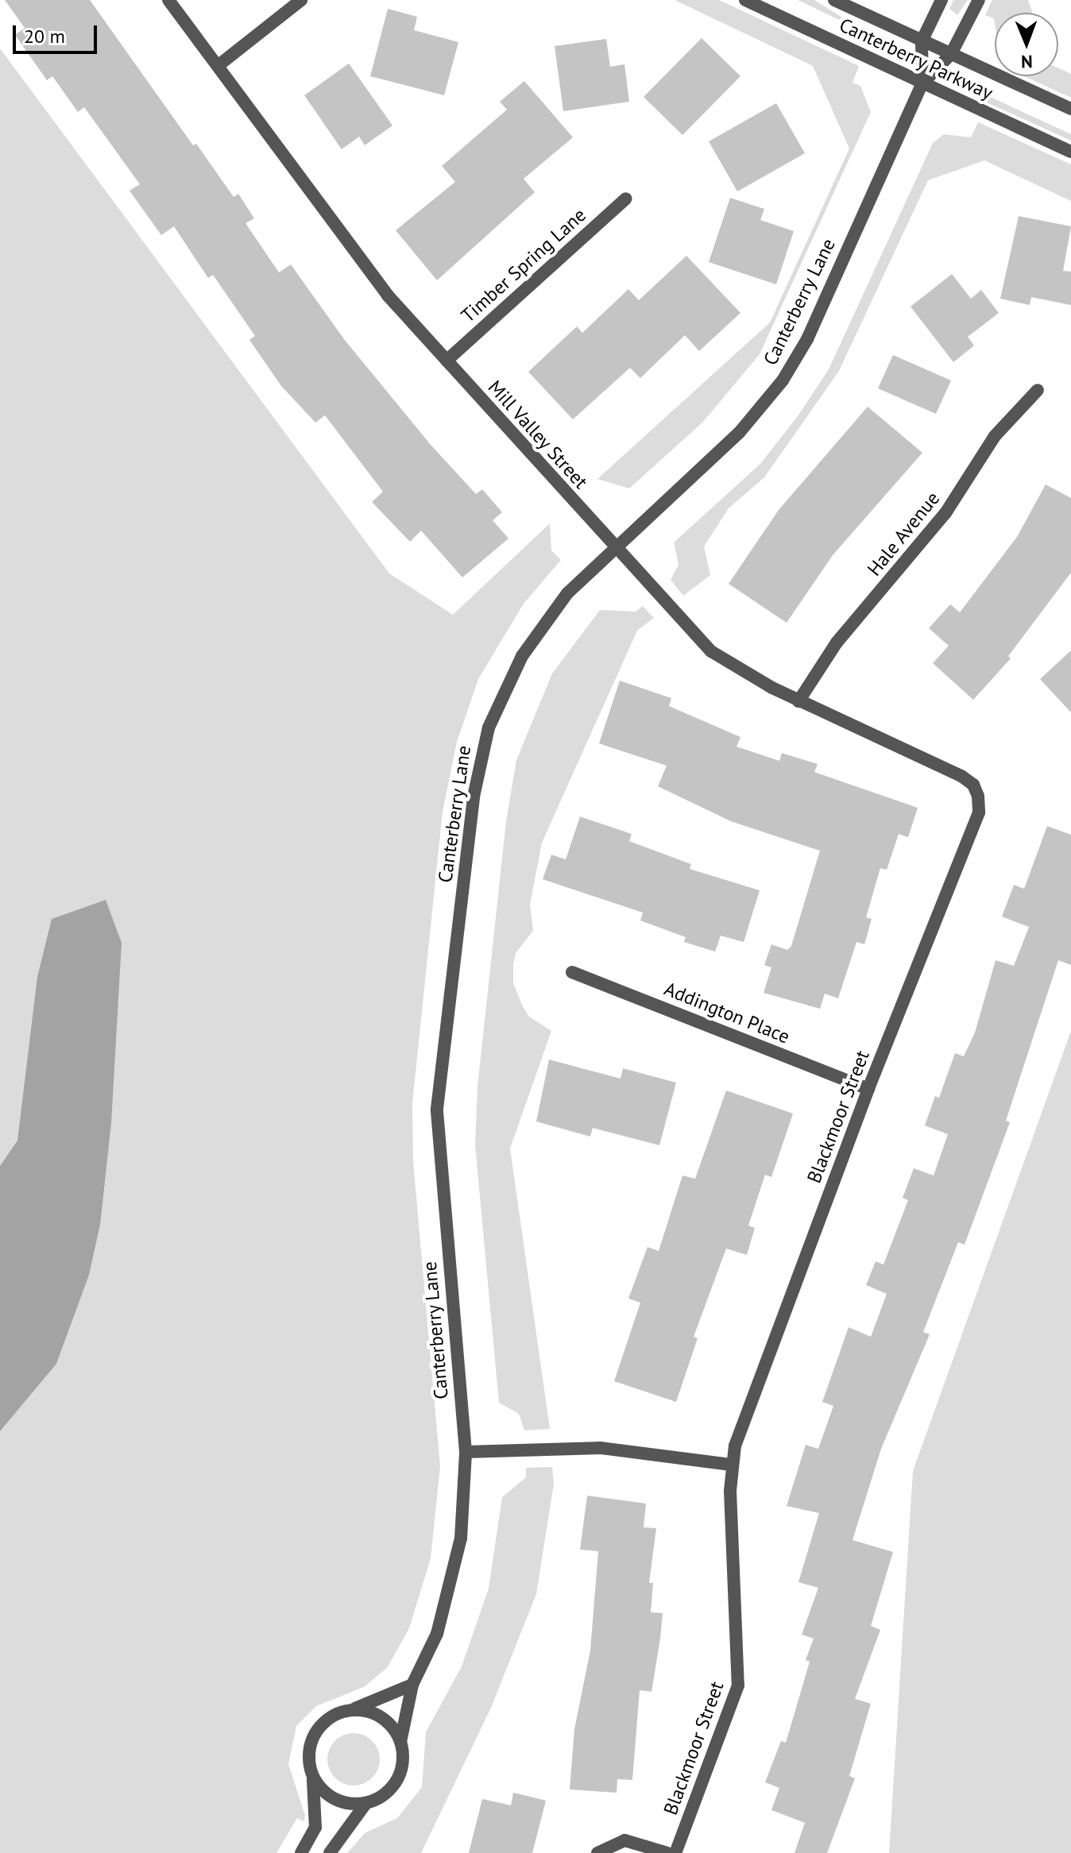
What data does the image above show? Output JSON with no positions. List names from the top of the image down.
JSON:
{
  "streets": {
    "street": [
      "Canterberry Parkway",
      "Timber Spring Lane",
      "Canterberry Lane",
      "Mill Valley Street",
      "Hale Avenue",
      "Addington Place",
      "Blackmoor Street"
    ]
  },
  "crossings": [
    ["Canterberry Parkway", "Canterberry Lane"],
    ["Timber Spring Lane", "Mill Valley Street"],
    ["Canterberry Lane", "Mill Valley Street"],
    ["Mill Valley Street", "Hale Avenue"],
    ["Mill Valley Street", "Blackmoor Street"],
    ["Addington Place", "Blackmoor Street"]
  ],
  "scale_bar": "20 m",
  "north": "bottom"
}
